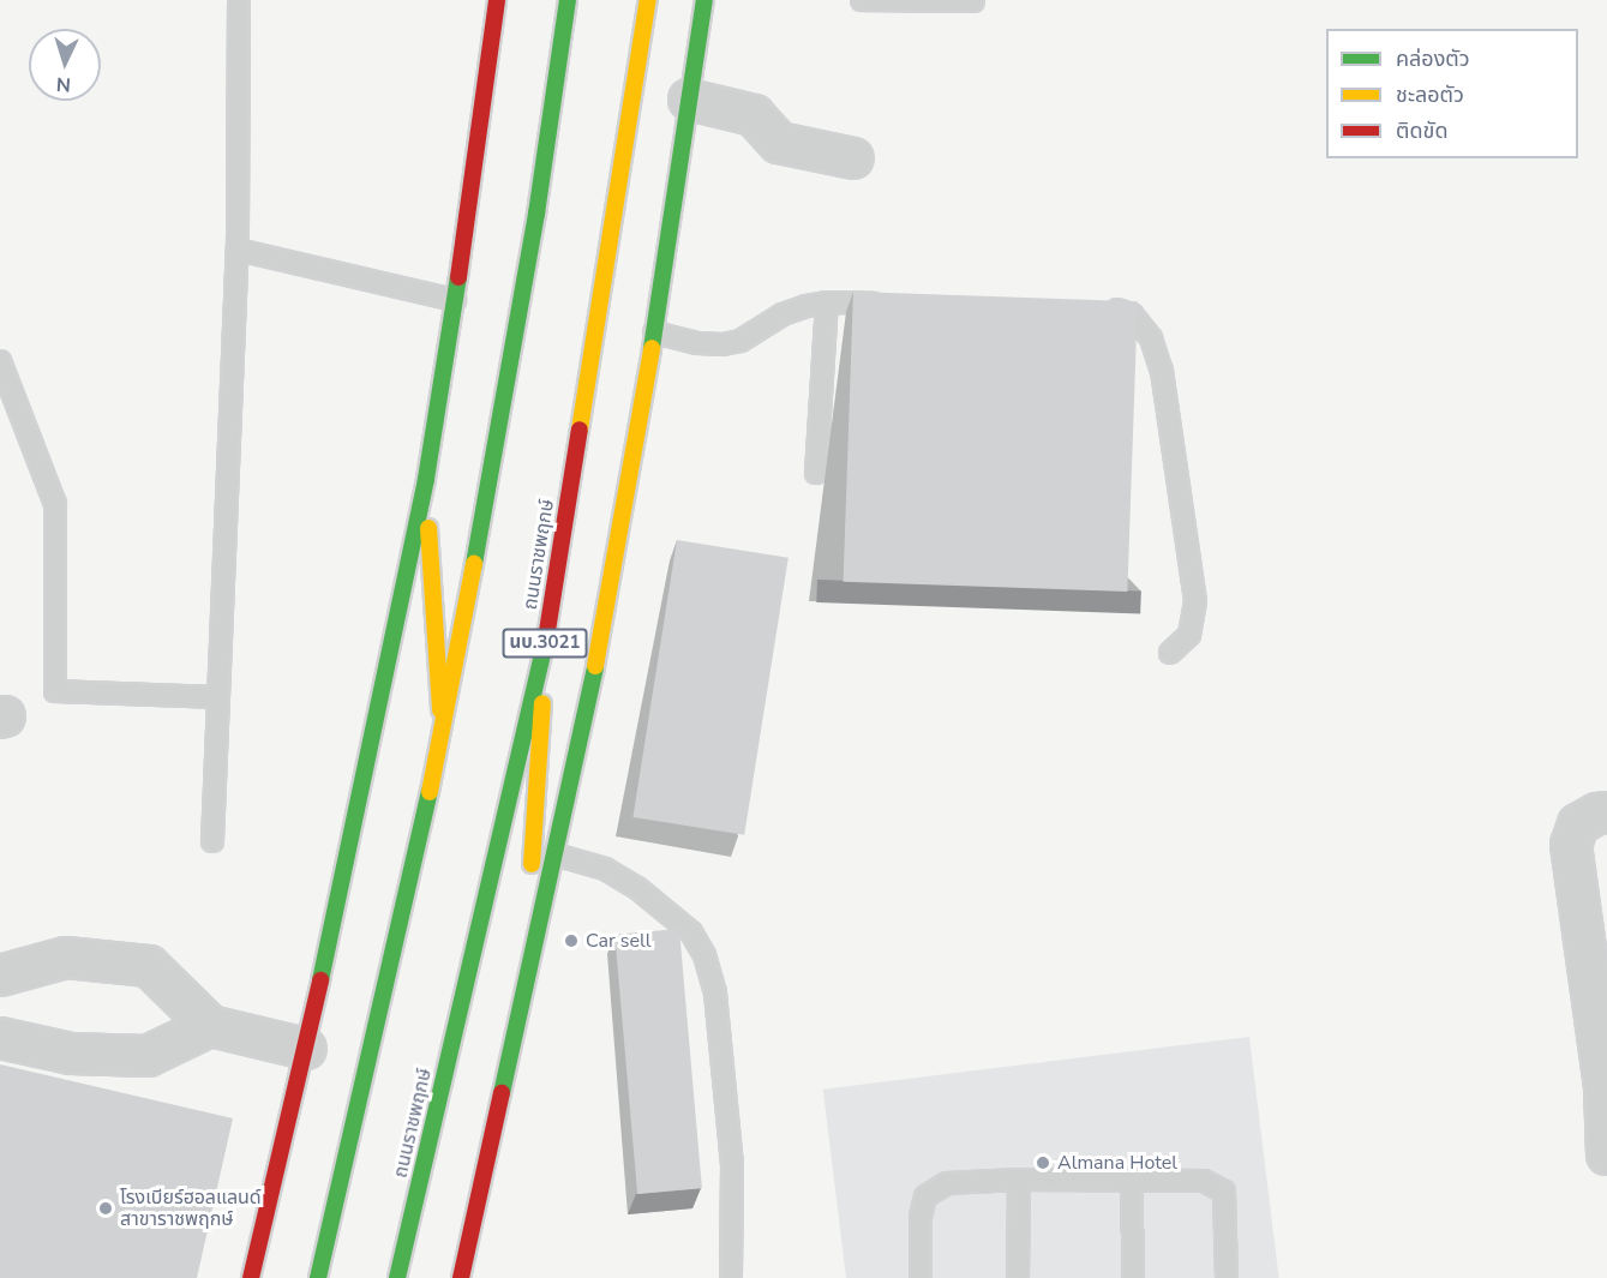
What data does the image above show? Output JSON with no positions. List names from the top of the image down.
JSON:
{
  "streets": {
    "main road": ["ถนนราชพฤกษ์", "นบ.3021"]
  },
  "places": ["Car sell", "Almana Hotel", "โรงเบียร์ฮอลแลนด์ สาขาราชพฤกษ์"],
  "legend": ["คล่องตัว", "ชะลอตัว", "ติดขัด"],
  "north": "bottom"
}
